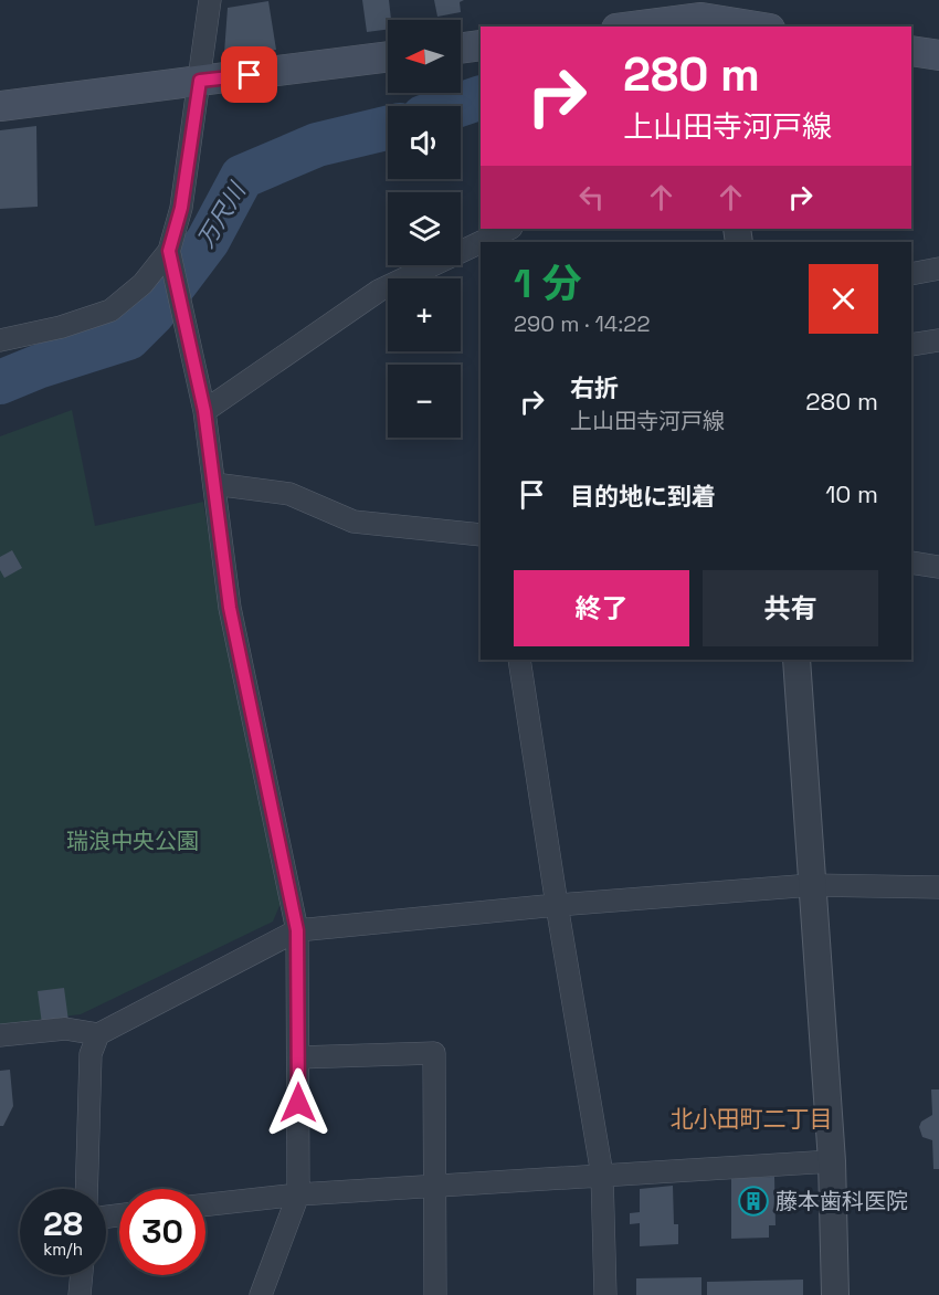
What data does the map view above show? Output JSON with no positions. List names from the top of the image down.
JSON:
{
  "districts": ["北小田町二丁目"],
  "water": ["万尺川"],
  "parks": ["瑞浪中央公園"],
  "places": {
    "building": ["藤本歯科医院"]
  },
  "north": "left",
  "page": {
    "map_buttons": ["+", "−"],
    "turn": ["280 m", "上山田寺河戸線"],
    "heading": ["1 分", "290 m · 14:22"],
    "list": [
      {
        "name": "右折",
        "note": "上山田寺河戸線",
        "value": "280 m"
      },
      {
        "name": "目的地に到着",
        "value": "10 m"
      }
    ],
    "buttons": ["終了", "共有"],
    "speed": "28 km/h",
    "limit": "30"
  }
}
